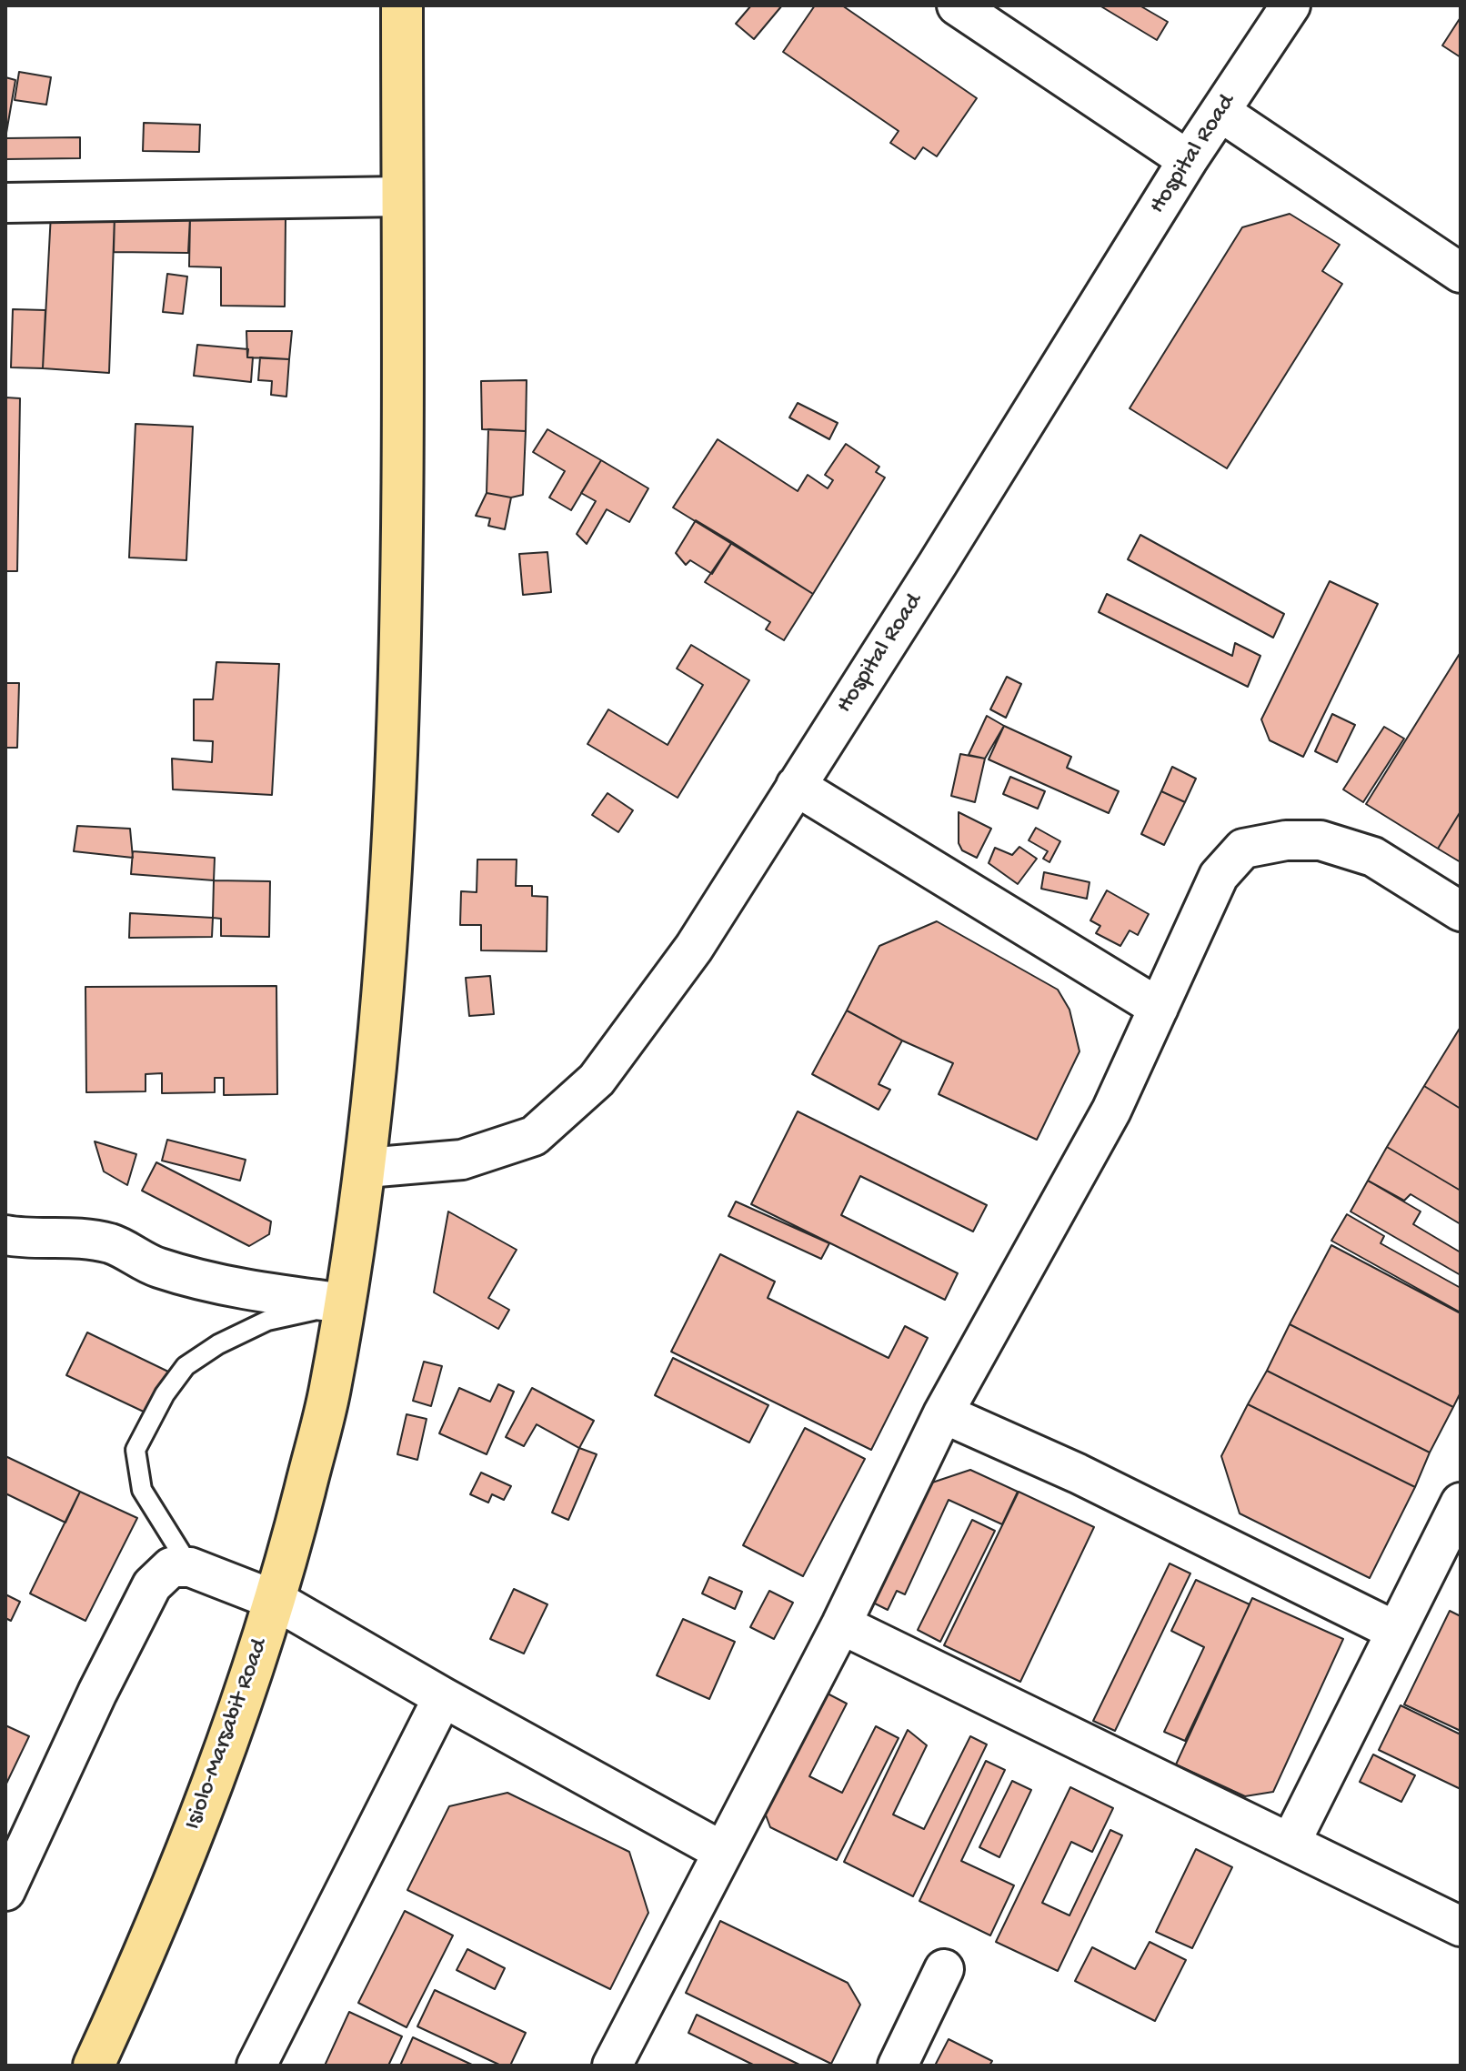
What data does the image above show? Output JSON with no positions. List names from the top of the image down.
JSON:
{
  "streets": {
    "highway": ["Isiolo-Marsabit Road"],
    "street": ["Hospital Road"]
  },
  "crossings": [
    ["Hospital Road", "Isiolo-Marsabit Road"]
  ]
}
